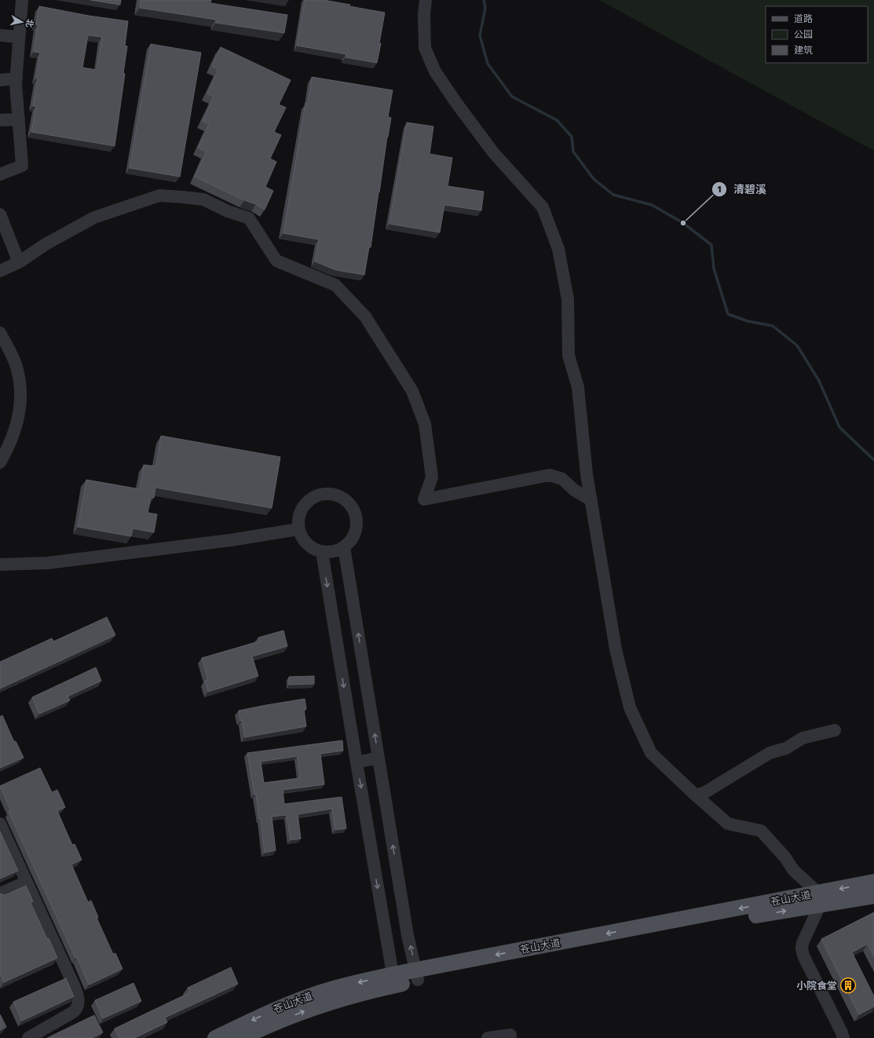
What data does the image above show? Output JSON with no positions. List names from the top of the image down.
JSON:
{
  "streets": {
    "main road": ["苍山大道"]
  },
  "places": {
    "other": ["清碧溪"],
    "building": ["小院食堂"]
  },
  "legend": ["道路", "公园", "建筑"],
  "north": "right"
}
